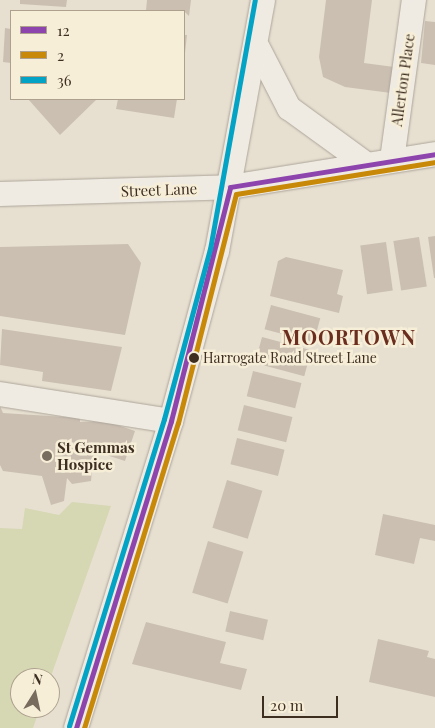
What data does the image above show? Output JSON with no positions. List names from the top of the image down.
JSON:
{
  "streets": {
    "street": ["Allerton Place", "Street Lane"]
  },
  "crossings": [
    ["Allerton Place", "Street Lane"]
  ],
  "districts": ["MOORTOWN"],
  "places": ["Harrogate Road Street Lane", "St Gemmas Hospice"],
  "lines": ["transit line 36", "transit line 12", "transit line 2"],
  "legend": ["12", "2", "36"],
  "scale_bar": "20 m",
  "north": "top"
}
